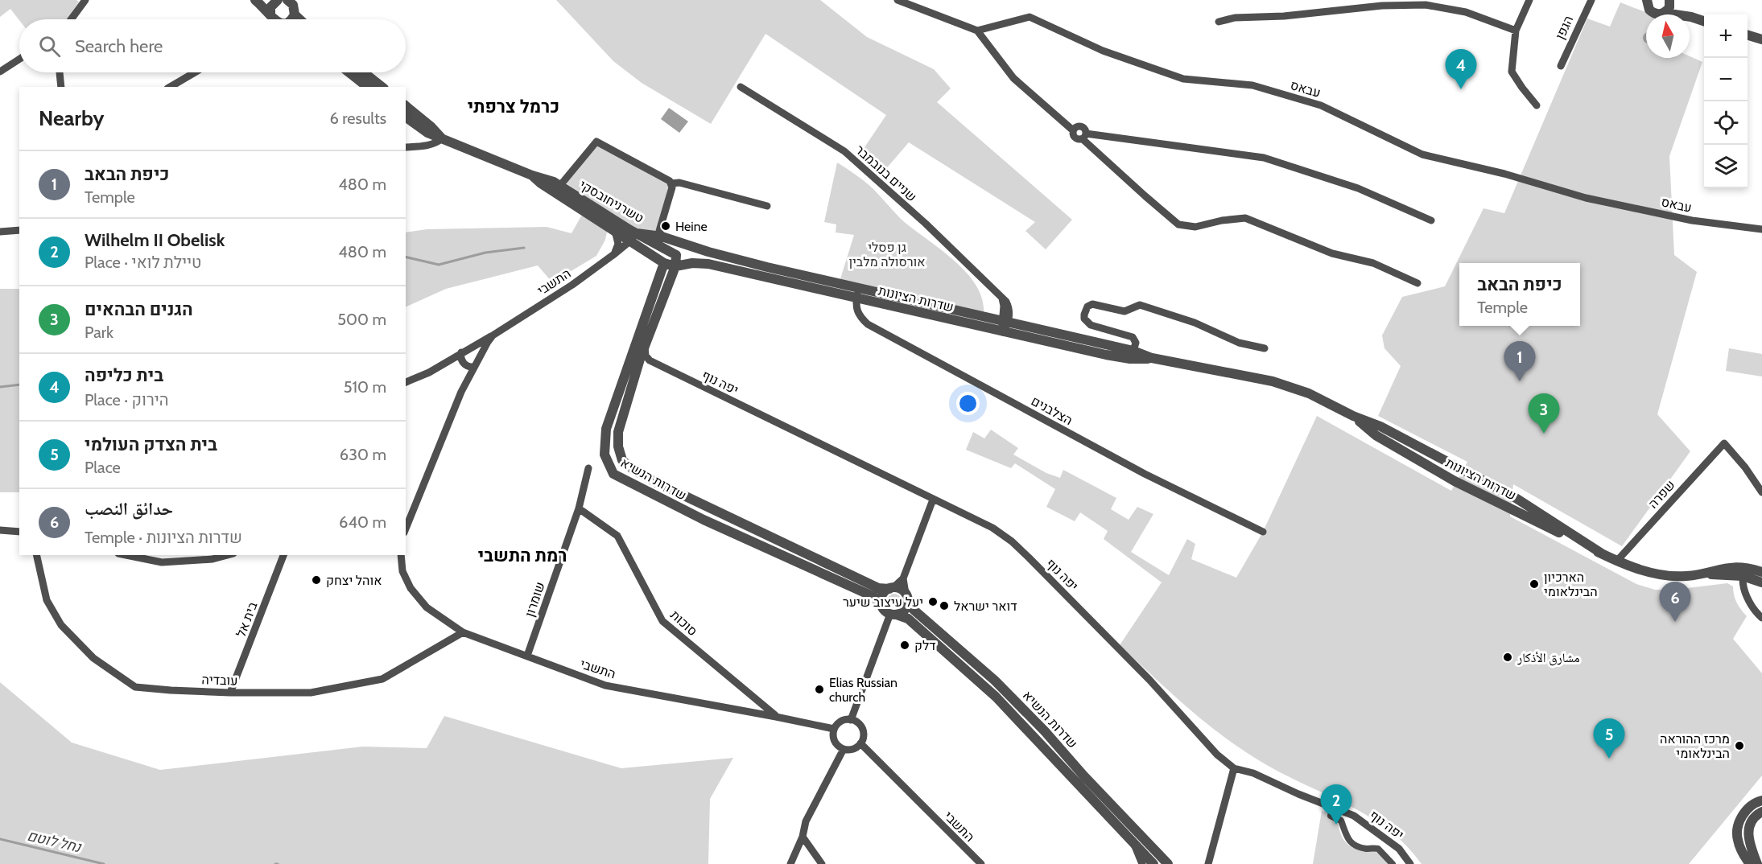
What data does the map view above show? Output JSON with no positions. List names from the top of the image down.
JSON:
{
  "streets": {
    "street": [
      "הגפן",
      "עבאס",
      "שניים בנובמבר",
      "טשרניחובסקי",
      "התשבי",
      "שדרות הציונות",
      "יפה נוף",
      "הצלבנים",
      "שדרות הנשיא",
      "שפרה",
      "שומרון",
      "בית אל",
      "סוכות",
      "עובדיה"
    ]
  },
  "crossings": [
    ["שניים בנובמבר", "שדרות הציונות"],
    ["טשרניחובסקי", "התשבי"],
    ["טשרניחובסקי", "שדרות הציונות"],
    ["טשרניחובסקי", "שדרות הנשיא"],
    ["התשבי", "שומרון"],
    ["התשבי", "סוכות"],
    ["התשבי", "עובדיה"],
    ["שדרות הציונות", "הצלבנים"],
    ["שדרות הציונות", "שדרות הנשיא"],
    ["שדרות הציונות", "שפרה"],
    ["שומרון", "סוכות"],
    ["בית אל", "עובדיה"]
  ],
  "districts": ["כרמל צרפתי", "רמת התשבי"],
  "water": ["נחל לוטם"],
  "parks": ["גן פסלי אורסולה מלבין"],
  "places": [
    "Heine",
    "אוהל יצחק",
    "הארכיון הבינלאומי",
    "יעל עיצוב שיער",
    "דואר ישראל",
    "דלק",
    "مشارق الأذكار",
    "Elias Russian church",
    "מרכז ההוראה הבינלאומי"
  ],
  "north": "top",
  "page": {
    "map_buttons": ["+", "−"],
    "search": "Search here",
    "pins": [
      "4",
      "1",
      "3",
      "6",
      "5",
      "2"
    ],
    "heading": ["Nearby", "6 results"],
    "list": [
      {
        "mark": "1",
        "name": "כיפת הבאב",
        "note": "Temple",
        "value": "480 m"
      },
      {
        "mark": "2",
        "name": "Wilhelm II Obelisk",
        "note": "Place · טיילת לואי",
        "value": "480 m"
      },
      {
        "mark": "3",
        "name": "הגנים הבהאים",
        "note": "Park",
        "value": "500 m"
      },
      {
        "mark": "4",
        "name": "בית כליפה",
        "note": "Place · הירוק",
        "value": "510 m"
      },
      {
        "mark": "5",
        "name": "בית הצדק העולמי",
        "note": "Place",
        "value": "630 m"
      },
      {
        "mark": "6",
        "name": "حدائق النصب",
        "note": "Temple · שדרות הציונות",
        "value": "640 m"
      }
    ],
    "popup": ["כיפת הבאב", "Temple"]
  }
}
